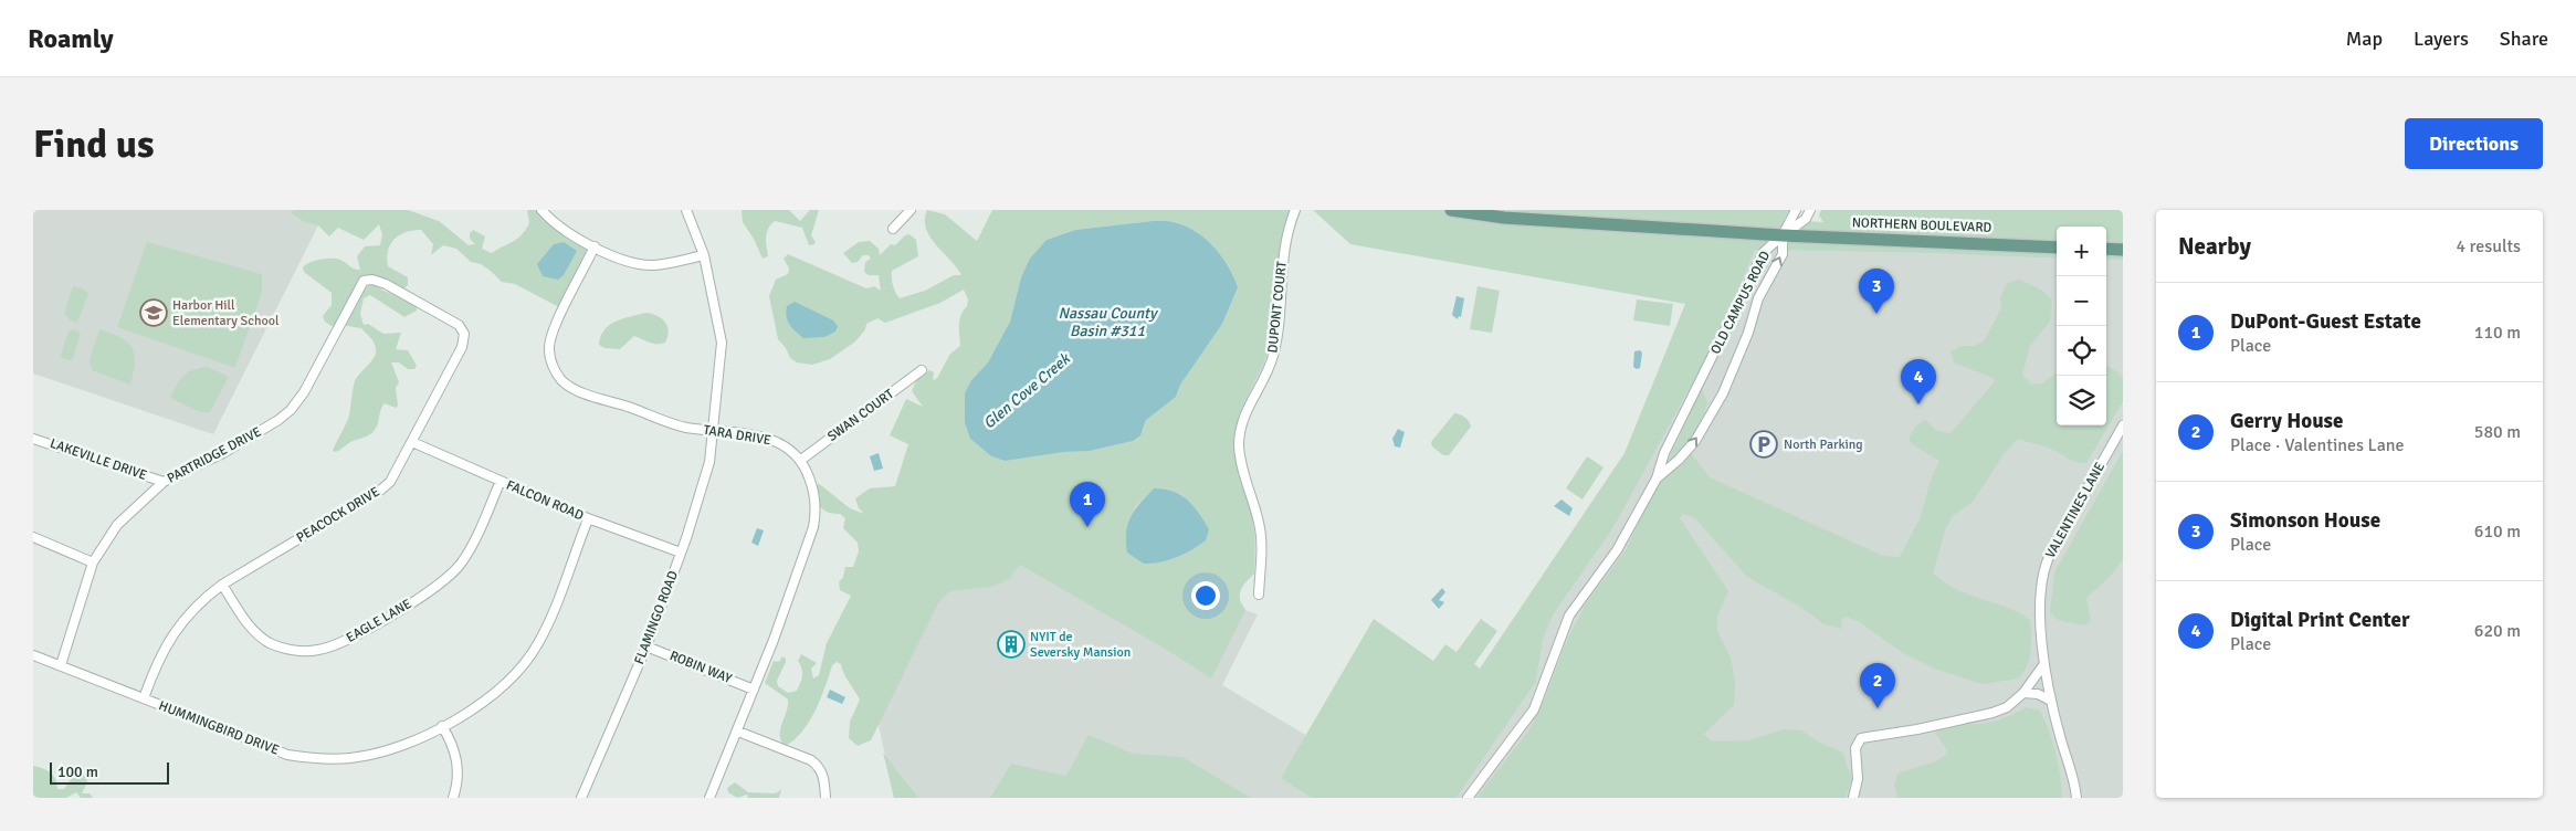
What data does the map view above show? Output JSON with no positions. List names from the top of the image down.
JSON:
{
  "streets": {
    "main road": ["NORTHERN BOULEVARD"],
    "street": [
      "OLD CAMPUS ROAD",
      "DUPONT COURT",
      "SWAN COURT",
      "TARA DRIVE",
      "PARTRIDGE DRIVE",
      "LAKEVILLE DRIVE",
      "FALCON ROAD",
      "VALENTINES LANE",
      "PEACOCK DRIVE",
      "FLAMINGO ROAD",
      "EAGLE LANE",
      "ROBIN WAY",
      "HUMMINGBIRD DRIVE"
    ]
  },
  "crossings": [
    ["NORTHERN BOULEVARD", "OLD CAMPUS ROAD"],
    ["SWAN COURT", "TARA DRIVE"],
    ["TARA DRIVE", "FLAMINGO ROAD"],
    ["TARA DRIVE", "ROBIN WAY"],
    ["PARTRIDGE DRIVE", "LAKEVILLE DRIVE"],
    ["PARTRIDGE DRIVE", "PEACOCK DRIVE"],
    ["PARTRIDGE DRIVE", "HUMMINGBIRD DRIVE"],
    ["FALCON ROAD", "PEACOCK DRIVE"],
    ["FALCON ROAD", "FLAMINGO ROAD"],
    ["FALCON ROAD", "EAGLE LANE"],
    ["FALCON ROAD", "HUMMINGBIRD DRIVE"],
    ["PEACOCK DRIVE", "EAGLE LANE"],
    ["PEACOCK DRIVE", "HUMMINGBIRD DRIVE"],
    ["FLAMINGO ROAD", "ROBIN WAY"]
  ],
  "water": ["Nassau County Basin #311", "Glen Cove Creek"],
  "places": {
    "school or university": ["Harbor Hill Elementary School"],
    "parking": ["North Parking"],
    "building": ["NYIT de Seversky Mansion"]
  },
  "scale_bar": "100 m",
  "page": {
    "header": "Roamly",
    "nav": ["Map", "Layers", "Share"],
    "buttons": "Directions",
    "title": "Find us",
    "heading": ["Nearby", "4 results"],
    "map_buttons": ["+", "−"],
    "pins": [
      "3",
      "4",
      "1",
      "2"
    ],
    "list": [
      {
        "mark": "1",
        "name": "DuPont-Guest Estate",
        "note": "Place",
        "value": "110 m"
      },
      {
        "mark": "2",
        "name": "Gerry House",
        "note": "Place · Valentines Lane",
        "value": "580 m"
      },
      {
        "mark": "3",
        "name": "Simonson House",
        "note": "Place",
        "value": "610 m"
      },
      {
        "mark": "4",
        "name": "Digital Print Center",
        "note": "Place",
        "value": "620 m"
      }
    ],
    "scale": "100 m"
  }
}
